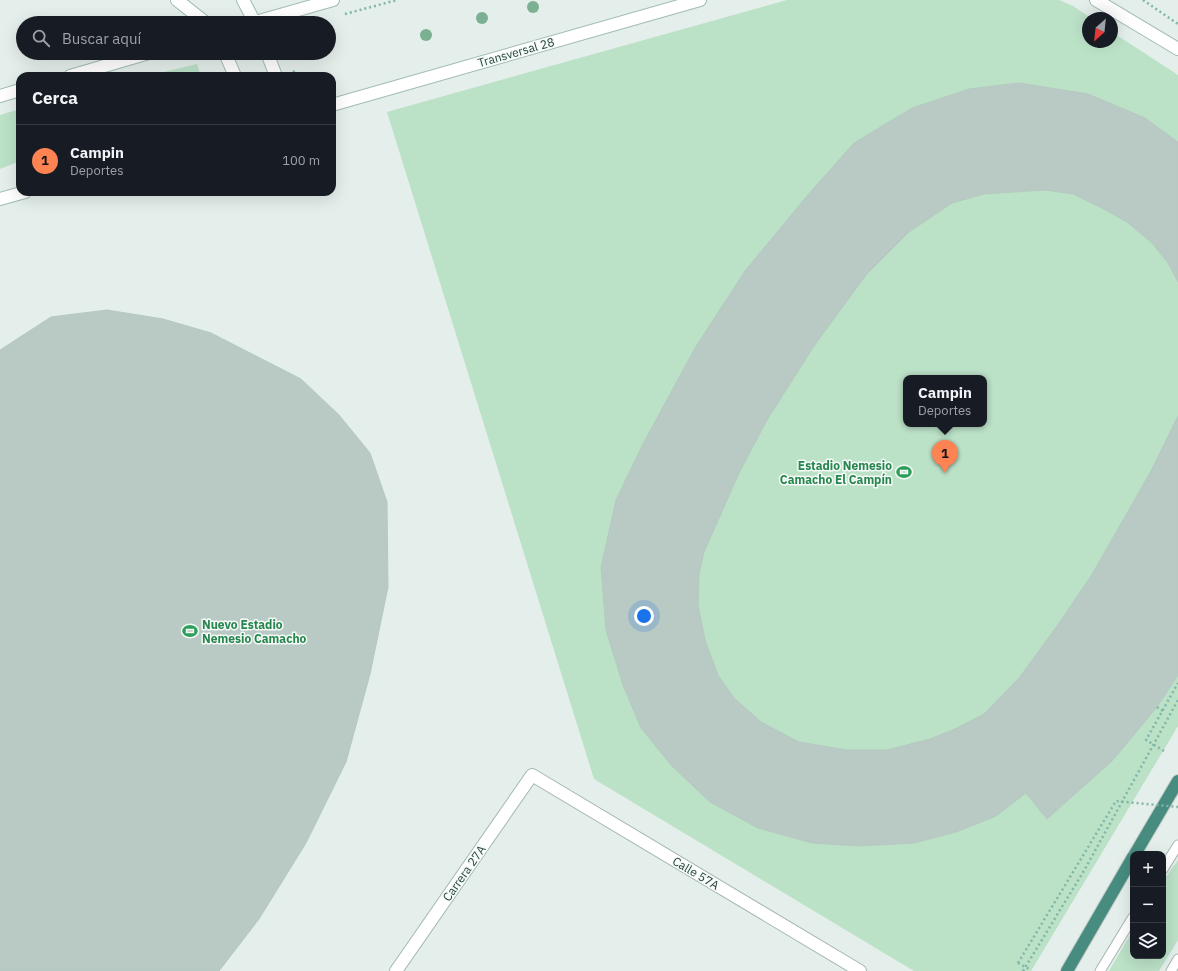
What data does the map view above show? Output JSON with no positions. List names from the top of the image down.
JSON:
{
  "streets": {
    "main road": ["Transversal 28", "Carrera 27A", "Calle 57A"]
  },
  "crossings": [
    ["Carrera 27A", "Calle 57A"]
  ],
  "places": {
    "sports": ["Estadio Nemesio Camacho El Campín", "Nuevo Estadio Nemesio Camacho"]
  },
  "north": "bottom left",
  "page": {
    "search": "Buscar aquí",
    "heading": "Cerca",
    "list": [
      {
        "mark": "1",
        "name": "Campin",
        "note": "Deportes",
        "value": "100 m"
      }
    ],
    "popup": ["Campin", "Deportes"],
    "pins": "1",
    "map_buttons": ["+", "−"]
  }
}
